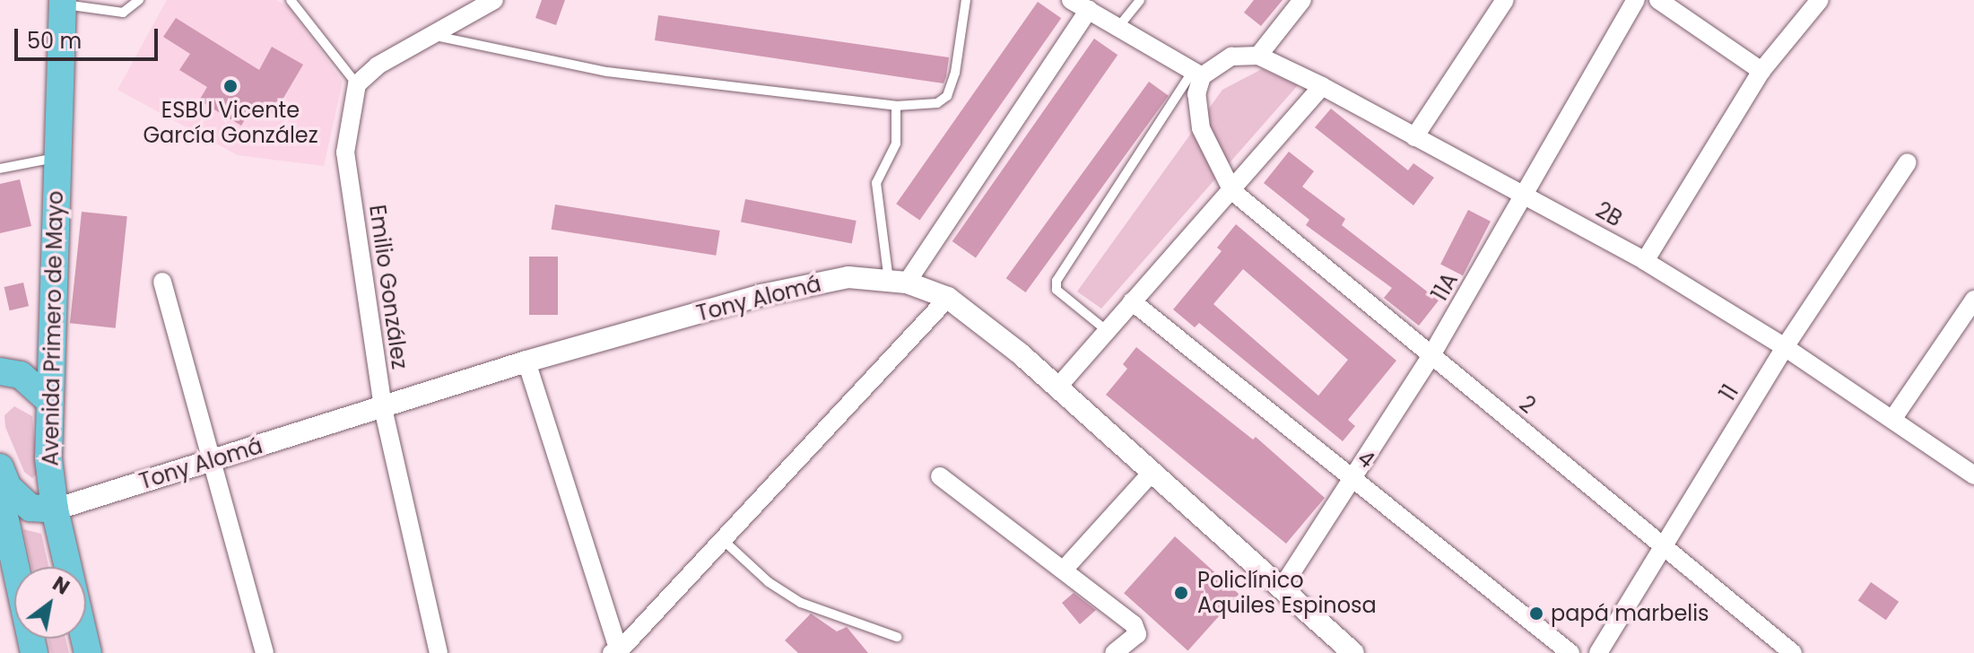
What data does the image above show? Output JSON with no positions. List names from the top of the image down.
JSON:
{
  "streets": {
    "main road": ["Avenida Primero de Mayo"],
    "street": [
      "2B",
      "Emilio González",
      "11A",
      "Tony Alomá",
      "11",
      "2",
      "4"
    ]
  },
  "crossings": [
    ["2B", "11A"],
    ["2B", "11"],
    ["Emilio González", "Tony Alomá"],
    ["11A", "Tony Alomá"],
    ["11A", "2"],
    ["11A", "4"],
    ["Tony Alomá", "Avenida Primero de Mayo"],
    ["11", "2"]
  ],
  "places": ["ESBU Vicente García González", "Policlínico Aquiles Espinosa", "papá marbelis"],
  "scale_bar": "50 m",
  "north": "top right"
}
